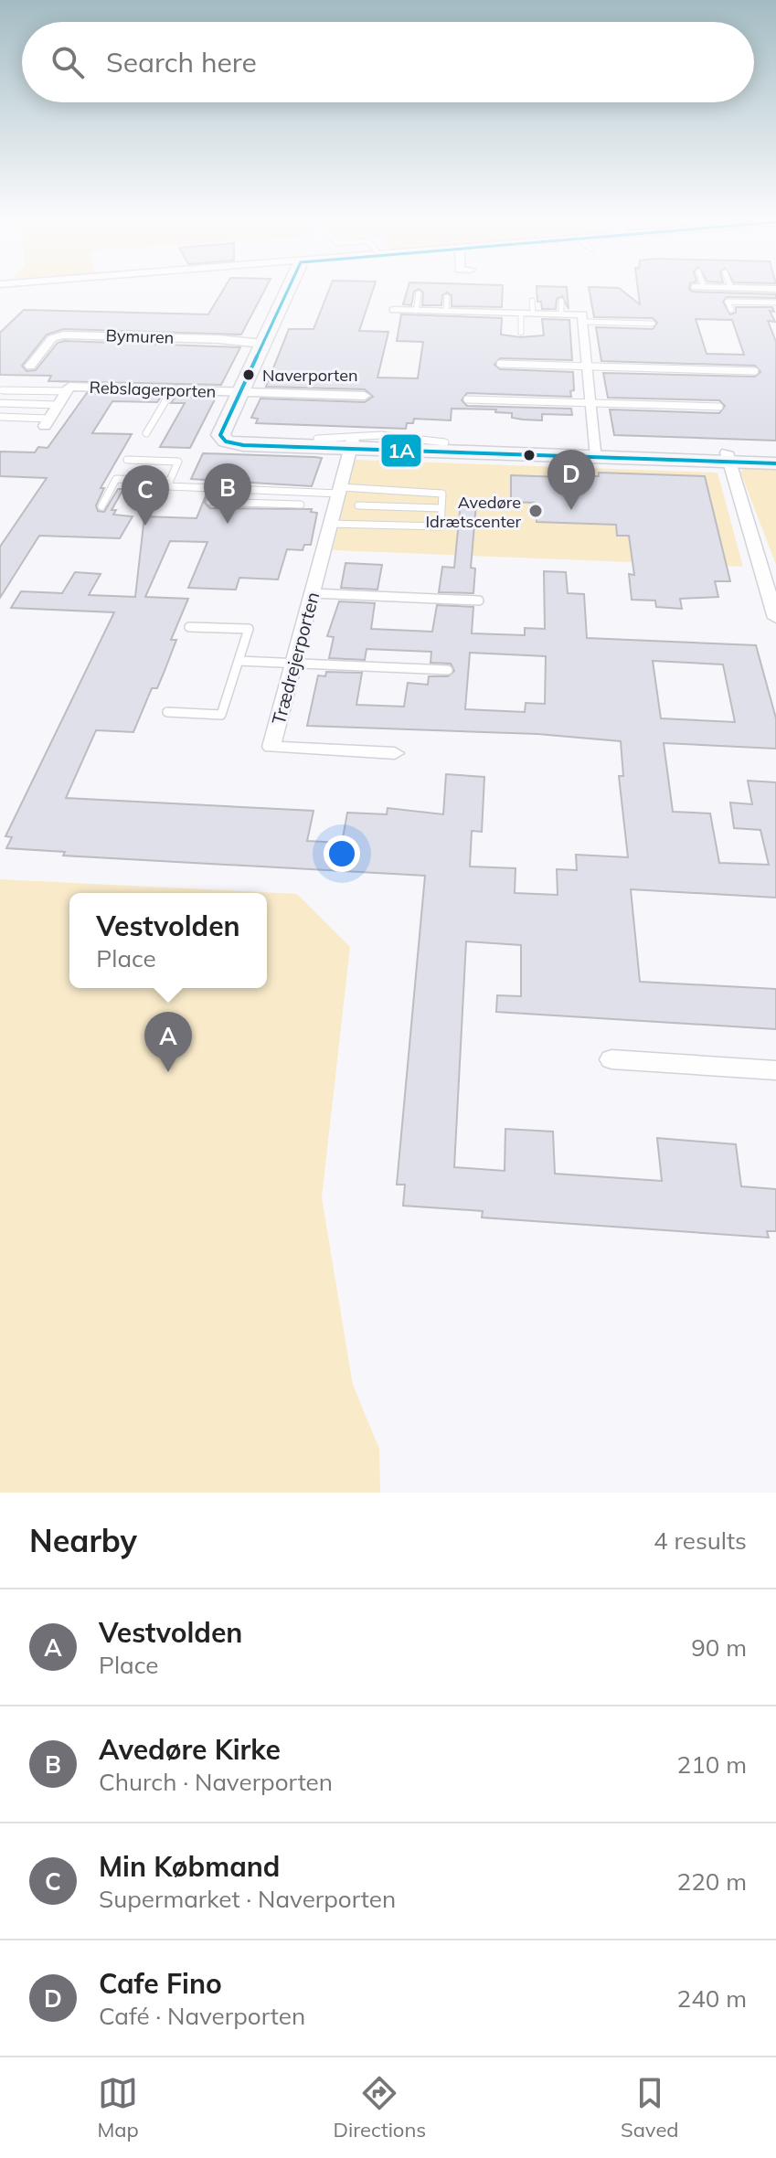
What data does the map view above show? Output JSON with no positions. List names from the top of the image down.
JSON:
{
  "streets": {
    "street": ["Bymuren", "Rebslagerporten", "Trædrejerporten"]
  },
  "crossings": [
    ["Bymuren", "Rebslagerporten"]
  ],
  "places": ["Naverporten", "Avedøre Idrætscenter"],
  "lines": ["transit line 1A"],
  "page": {
    "search": "Search here",
    "pins": [
      "D",
      "B",
      "C",
      "A"
    ],
    "popup": ["Vestvolden", "Place"],
    "heading": ["Nearby", "4 results"],
    "list": [
      {
        "mark": "A",
        "name": "Vestvolden",
        "note": "Place",
        "value": "90 m"
      },
      {
        "mark": "B",
        "name": "Avedøre Kirke",
        "note": "Church · Naverporten",
        "value": "210 m"
      },
      {
        "mark": "C",
        "name": "Min Købmand",
        "note": "Supermarket · Naverporten",
        "value": "220 m"
      },
      {
        "mark": "D",
        "name": "Cafe Fino",
        "note": "Café · Naverporten",
        "value": "240 m"
      }
    ],
    "nav": ["Map", "Directions", "Saved"]
  }
}
